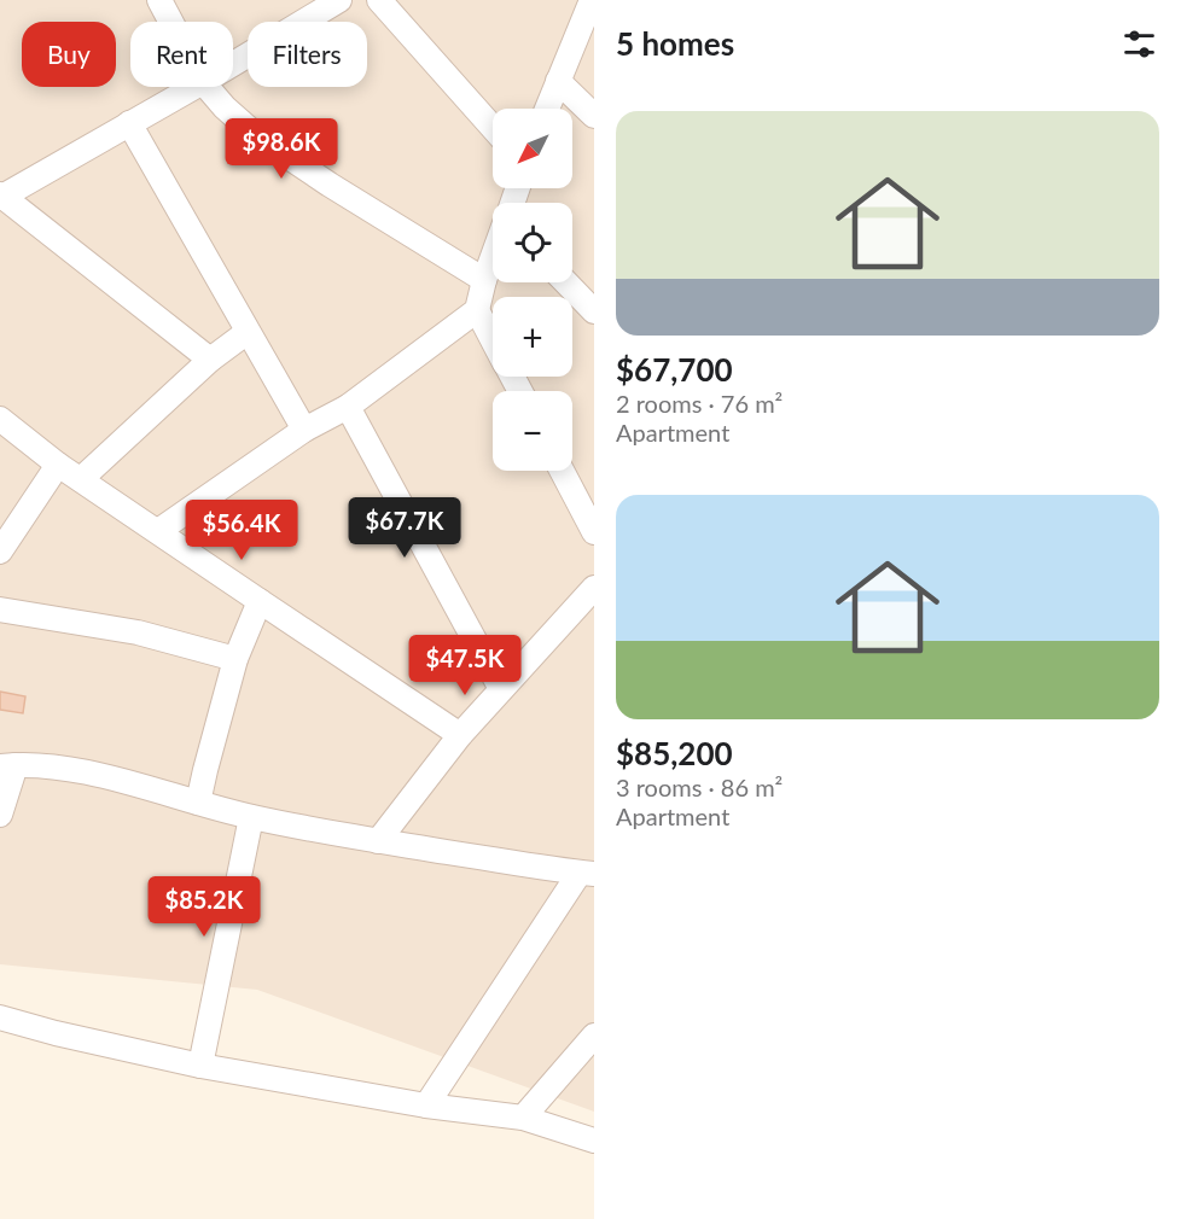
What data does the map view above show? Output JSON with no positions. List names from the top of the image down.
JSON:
{
  "north": "bottom left",
  "page": {
    "heading": "5 homes",
    "chip": ["Buy", "Rent", "Filters"],
    "list": [
      {
        "name": "$67,700",
        "note": "2 rooms · 76 m² · Apartment"
      },
      {
        "name": "$85,200",
        "note": "3 rooms · 86 m² · Apartment"
      }
    ],
    "map_buttons": ["+", "−"],
    "price": [
      "$98.6K",
      "$67.7K",
      "$56.4K",
      "$47.5K",
      "$85.2K"
    ]
  }
}
